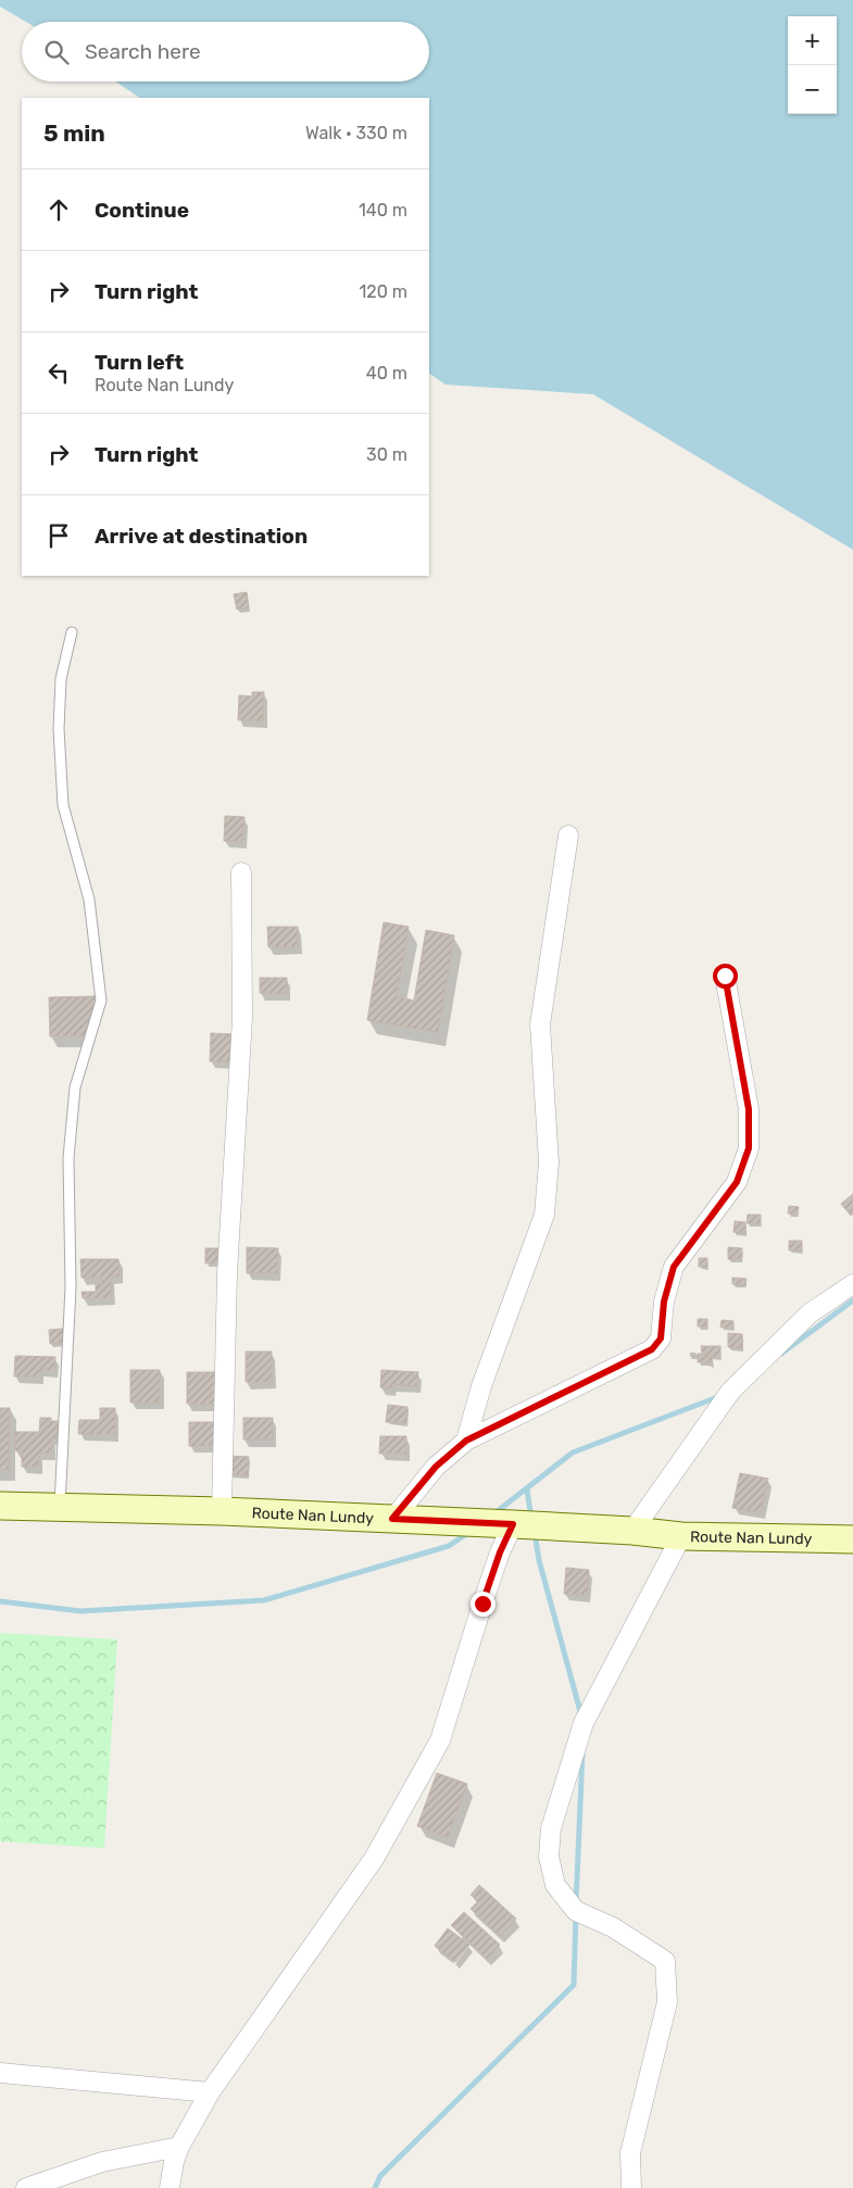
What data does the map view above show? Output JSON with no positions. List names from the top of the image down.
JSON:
{
  "streets": {
    "main road": ["Route Nan Lundy"]
  },
  "page": {
    "map_buttons": ["+", "−"],
    "search": "Search here",
    "heading": ["5 min", "Walk · 330 m"],
    "list": [
      ["Continue", "140 m"],
      ["Turn right", "120 m"],
      ["Turn left", "Route Nan Lundy", "40 m"],
      ["Turn right", "30 m"],
      "Arrive at destination"
    ]
  }
}
